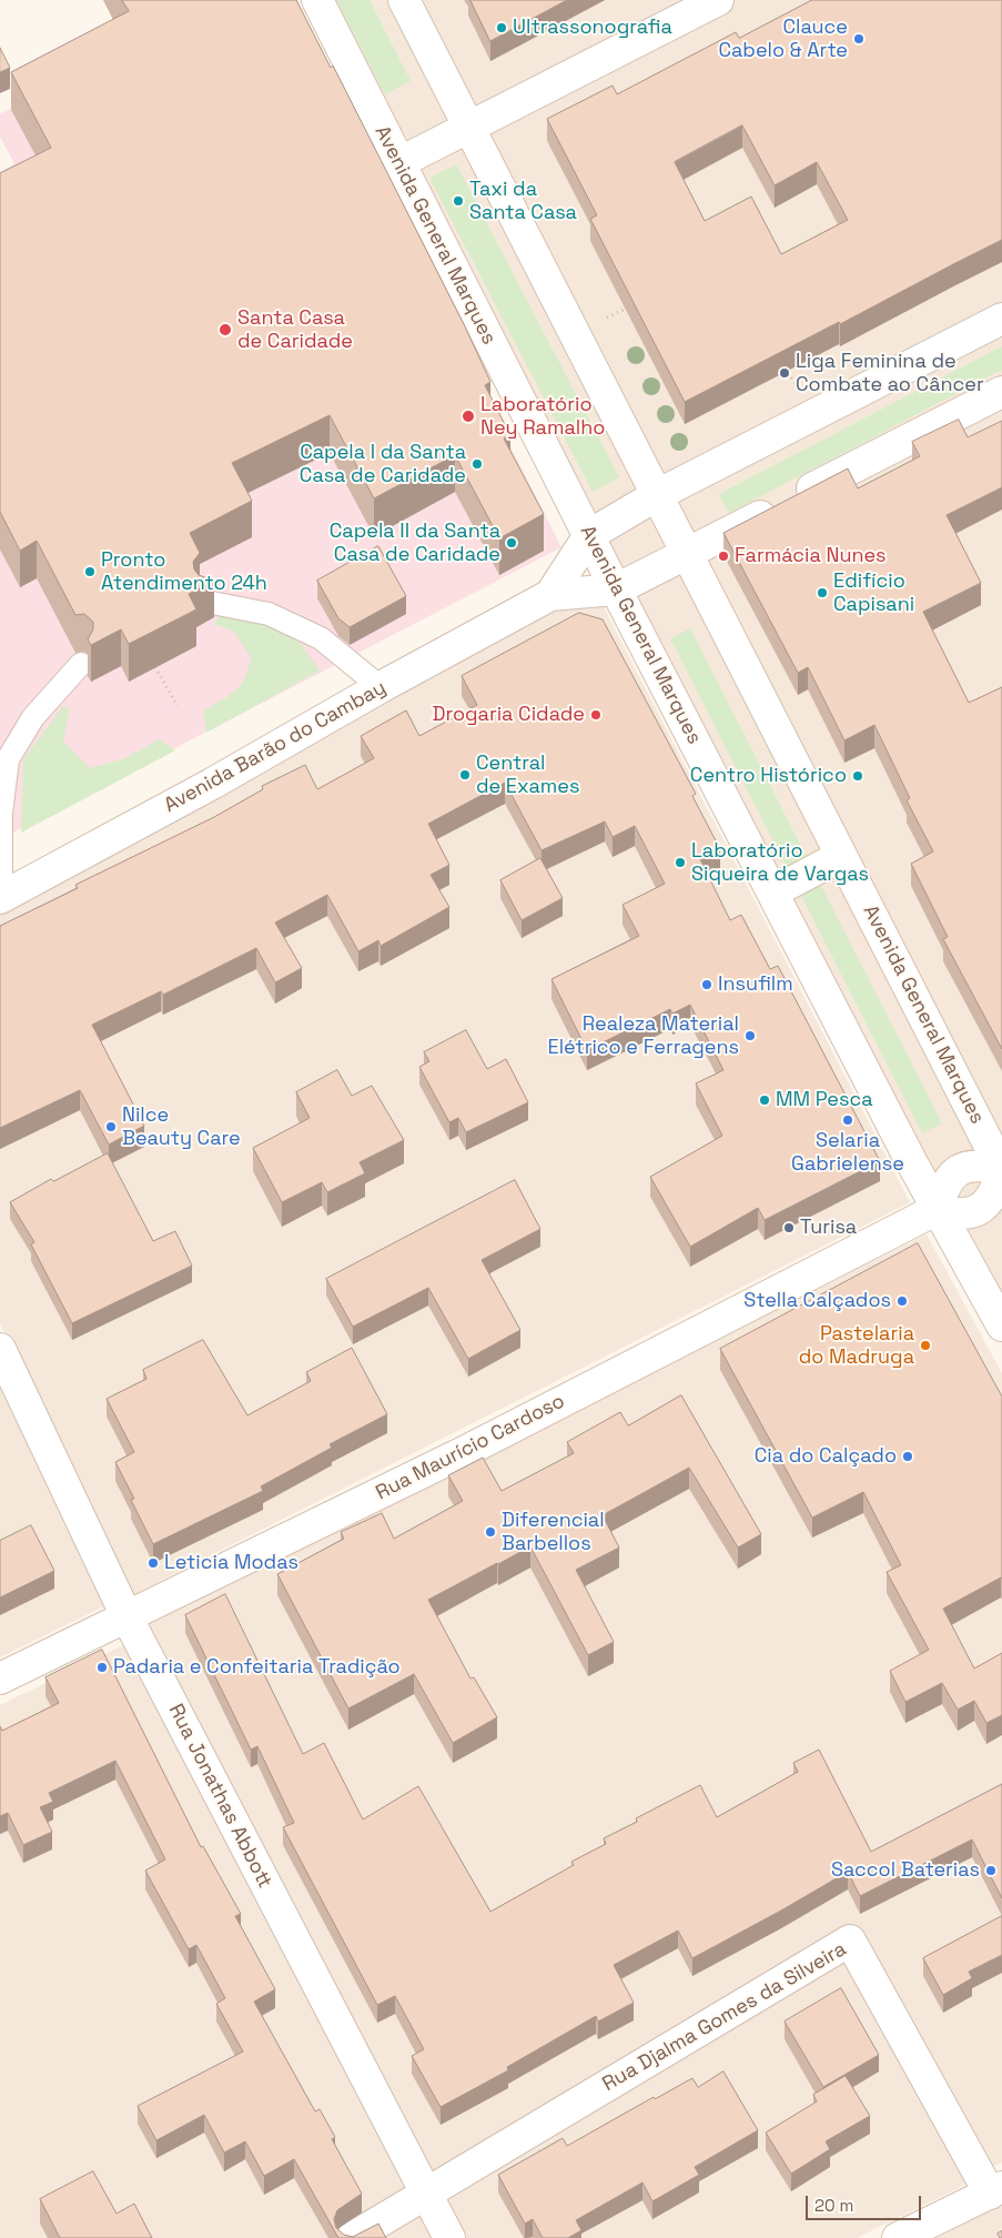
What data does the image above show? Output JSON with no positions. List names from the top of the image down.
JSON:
{
  "streets": {
    "street": [
      "Avenida General Marques",
      "Avenida Barão do Cambay",
      "Rua Maurício Cardoso",
      "Rua Jonathas Abbott",
      "Rua Djalma Gomes da Silveira"
    ]
  },
  "crossings": [
    ["Avenida General Marques", "Avenida Barão do Cambay"],
    ["Avenida General Marques", "Rua Maurício Cardoso"],
    ["Rua Maurício Cardoso", "Rua Jonathas Abbott"],
    ["Rua Jonathas Abbott", "Rua Djalma Gomes da Silveira"]
  ],
  "places": [
    "Ultrassonografia",
    "Clauce Cabelo & Arte",
    "Taxi da Santa Casa",
    "Santa Casa de Caridade",
    "Liga Feminina de Combate ao Câncer",
    "Laboratório Ney Ramalho",
    "Capela I da Santa Casa de Caridade",
    "Capela II da Santa Casa de Caridade",
    "Farmácia Nunes",
    "Pronto Atendimento 24h",
    "Edifício Capisani",
    "Drogaria Cidade",
    "Central de Exames",
    "Centro Histórico",
    "Laboratório Siqueira de Vargas",
    "Insufilm",
    "Realeza Material Elétrico e Ferragens",
    "MM Pesca",
    "Selaria Gabrielense",
    "Nilce Beauty Care",
    "Turisa",
    "Stella Calçados",
    "Pastelaria do Madruga",
    "Cia do Calçado",
    "Diferencial Barbellos",
    "Leticia Modas",
    "Padaria e Confeitaria Tradição",
    "Saccol Baterias"
  ],
  "scale_bar": "20 m"
}
